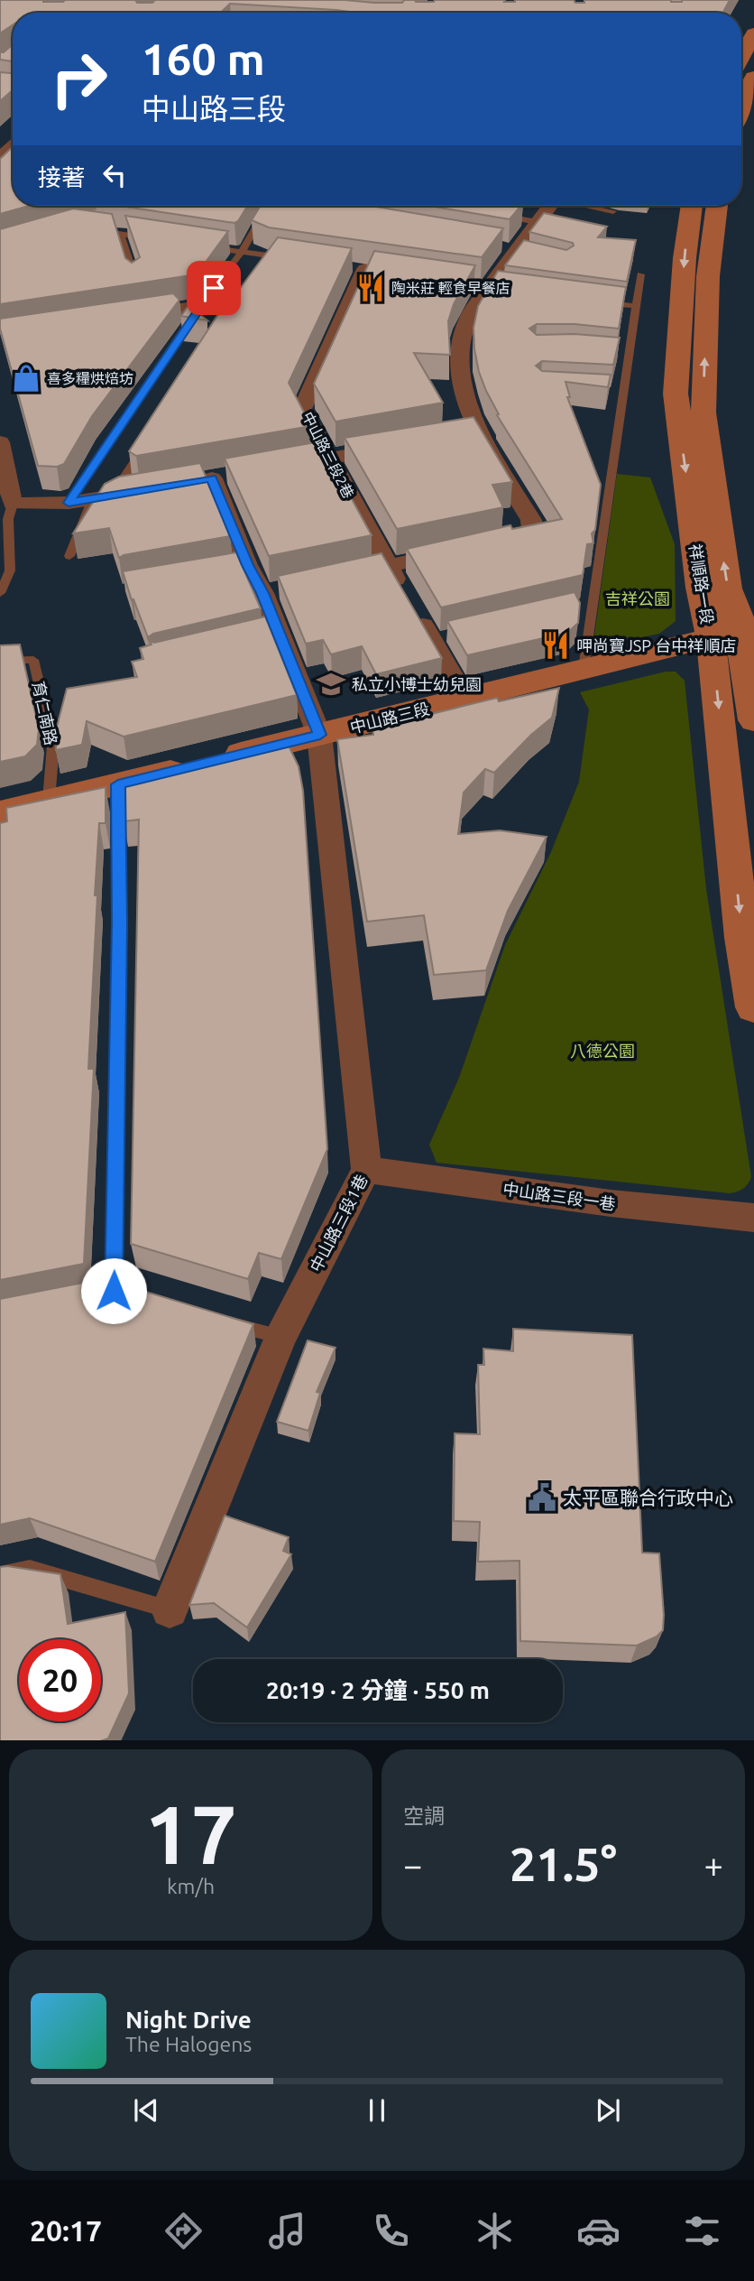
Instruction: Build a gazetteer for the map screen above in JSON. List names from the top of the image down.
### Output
{
  "streets": {
    "street": [
      "中山路三段2巷",
      "祥順路一段",
      "中山路三段",
      "中山路三段一巷",
      "中山路三段1巷"
    ],
    "lane": ["育仁南路"]
  },
  "crossings": [
    ["中山路三段2巷", "中山路三段"],
    ["祥順路一段", "中山路三段"],
    ["育仁南路", "中山路三段"],
    ["中山路三段", "中山路三段1巷"],
    ["中山路三段一巷", "中山路三段1巷"]
  ],
  "parks": ["吉祥公園", "八德公園"],
  "places": {
    "restaurant": ["陶米莊 輕食早餐店", "呷尚寶JSP 台中祥順店"],
    "shop": ["喜多糧烘焙坊"],
    "school or university": ["私立小博士幼兒園"],
    "public building": ["太平區聯合行政中心"]
  },
  "page": {
    "turn": ["160 m", "中山路三段"],
    "then": "接著",
    "limit": "20",
    "trip": "20:19 · 2 分鐘 · 550 m",
    "tile": [
      ["17", "km/h"],
      "空調"
    ],
    "heat": ["−", "21.5°", "+"],
    "song": ["Night Drive", "The Halogens"],
    "tabs": "20:17"
  }
}
